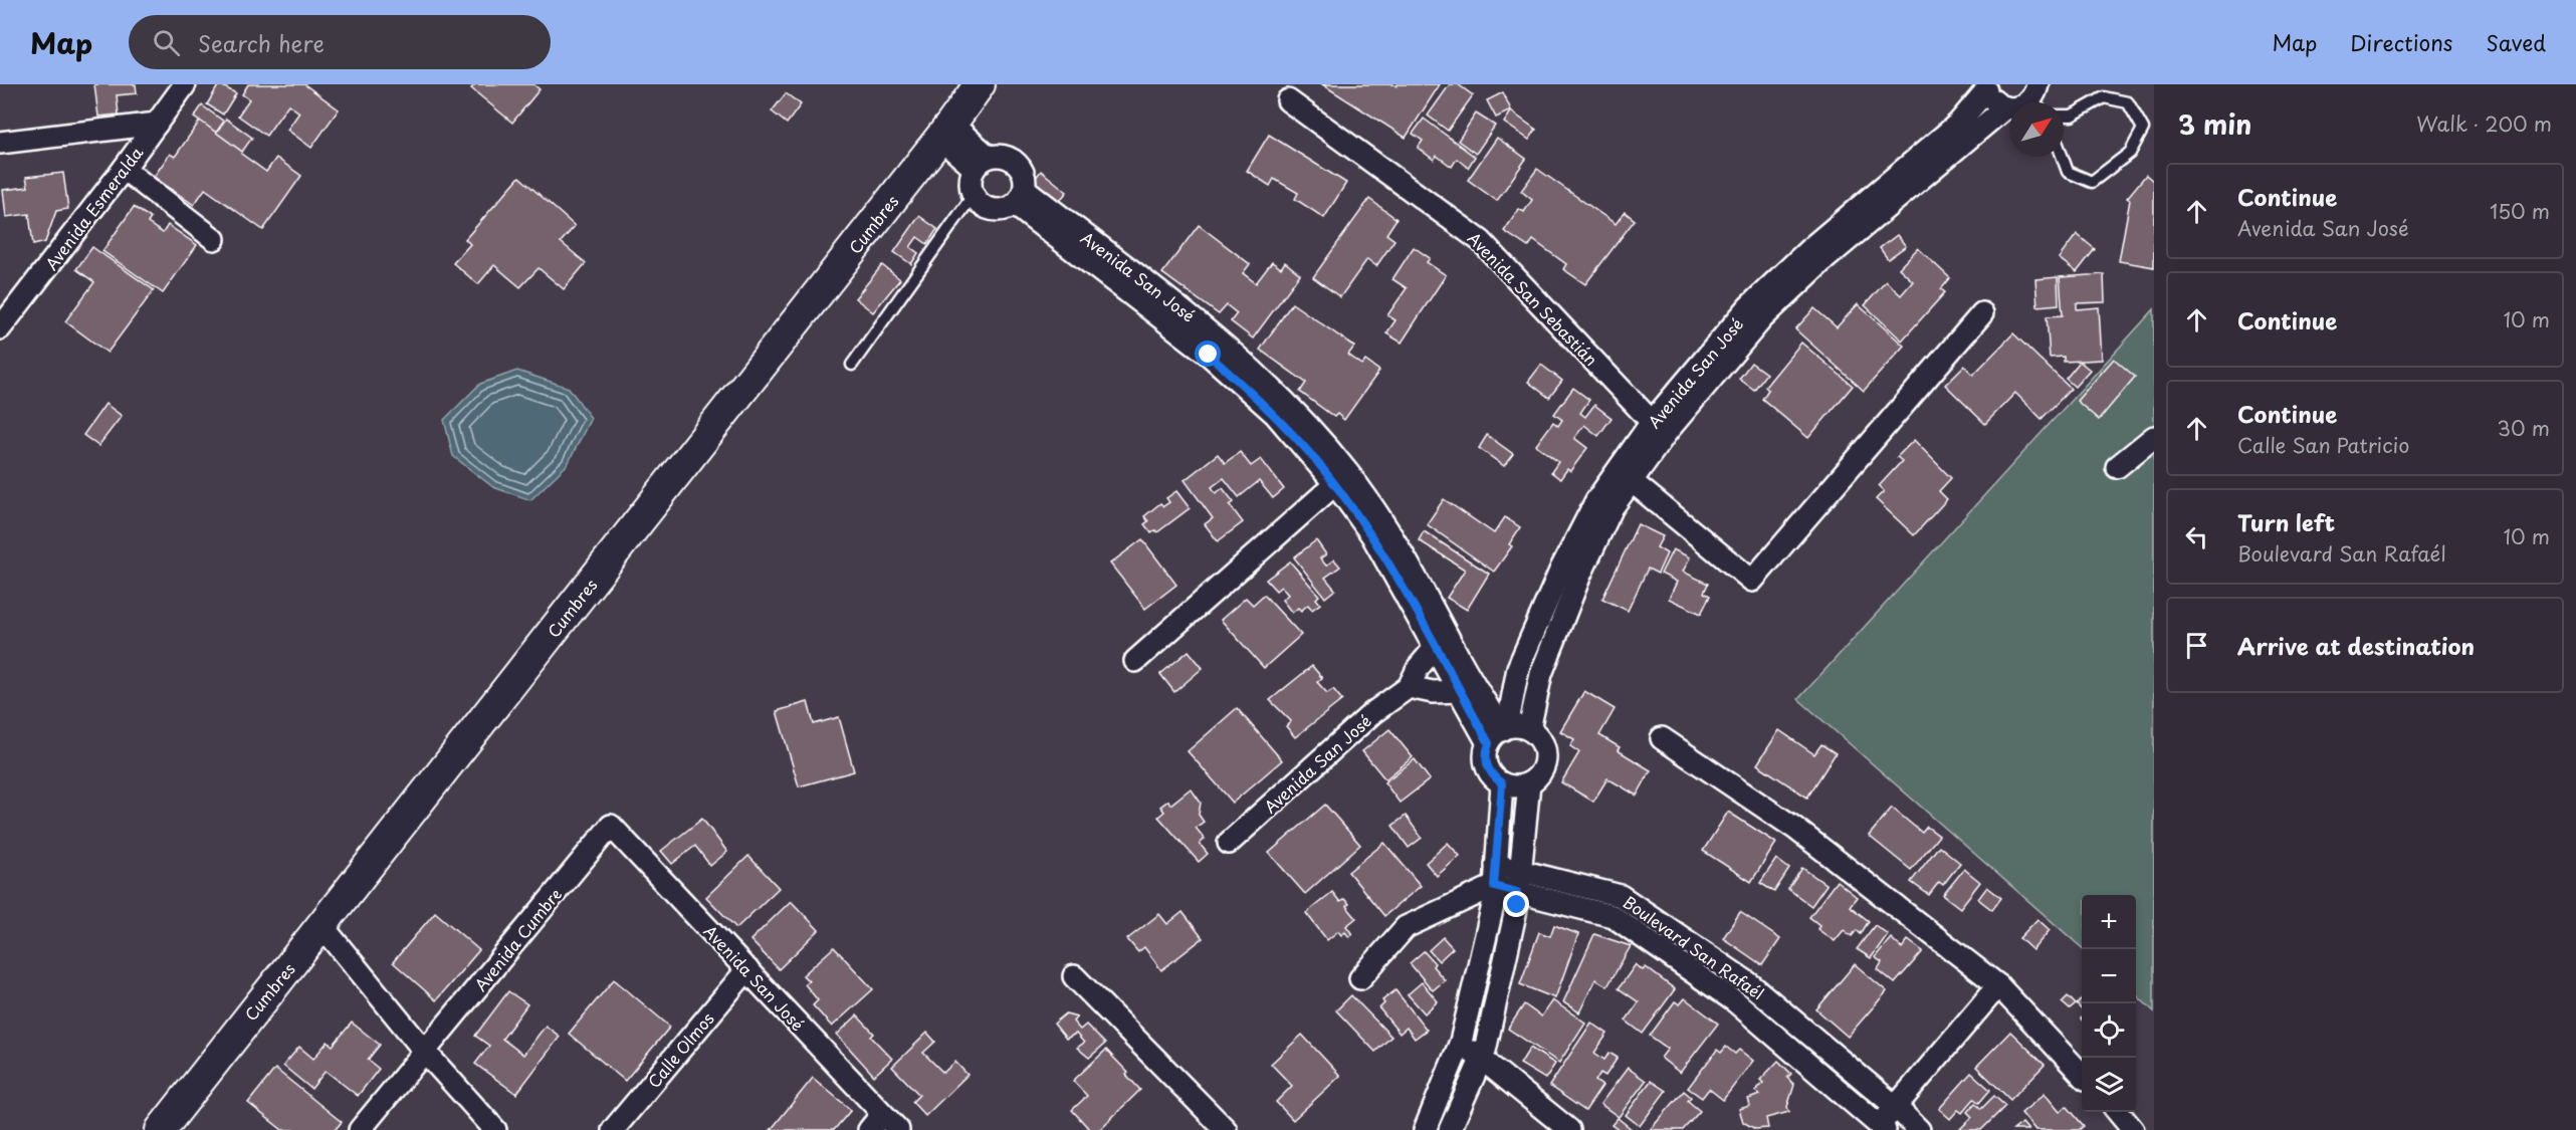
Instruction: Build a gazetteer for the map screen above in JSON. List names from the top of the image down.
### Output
{
  "streets": {
    "street": [
      "Avenida Esmeralda",
      "Cumbres",
      "Avenida San José",
      "Avenida San Sebastián",
      "Avenida Cumbre",
      "Boulevard San Rafaél",
      "Calle Olmos"
    ]
  },
  "crossings": [
    ["Avenida San José", "Avenida San Sebastián"],
    ["Avenida San José", "Avenida Cumbre"],
    ["Avenida San José", "Calle Olmos"]
  ],
  "north": "top right",
  "page": {
    "header": "Map",
    "search": "Search here",
    "nav": ["Map", "Directions", "Saved"],
    "heading": ["3 min", "Walk · 200 m"],
    "list": [
      ["Continue", "Avenida San José", "150 m"],
      ["Continue", "10 m"],
      ["Continue", "Calle San Patricio", "30 m"],
      ["Turn left", "Boulevard San Rafaél", "10 m"],
      "Arrive at destination"
    ],
    "map_buttons": ["+", "−"]
  }
}
